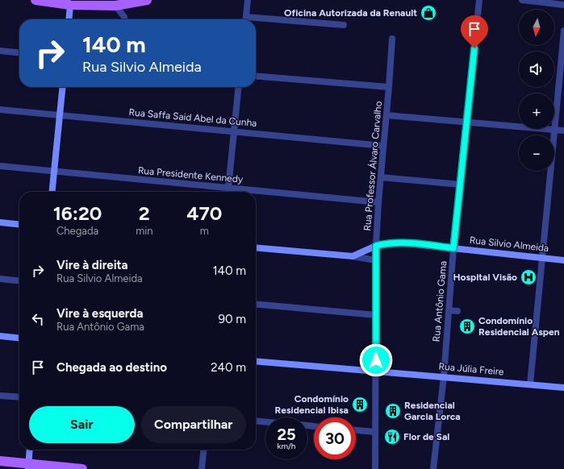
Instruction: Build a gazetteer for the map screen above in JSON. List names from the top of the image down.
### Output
{
  "streets": {
    "main road": ["Rua Silvio Almeida", "Rua Júlia Freire"],
    "street": [
      "Rua Saffa Said Abel da Cunha",
      "Rua Professor Álvaro Carvalho",
      "Rua Presidente Kennedy",
      "Rua Antônio Gama"
    ]
  },
  "crossings": [
    ["Rua Saffa Said Abel da Cunha", "Rua Professor Álvaro Carvalho"],
    ["Rua Professor Álvaro Carvalho", "Rua Presidente Kennedy"],
    ["Rua Professor Álvaro Carvalho", "Rua Silvio Almeida"],
    ["Rua Professor Álvaro Carvalho", "Rua Júlia Freire"],
    ["Rua Silvio Almeida", "Rua Antônio Gama"],
    ["Rua Antônio Gama", "Rua Júlia Freire"]
  ],
  "places": {
    "shop": ["Oficina Autorizada da Renault"],
    "hospital": ["Hospital Visão"],
    "building": ["Condomínio Residencial Aspen", "Condomínio Residencial Ibisa", "Residencial Garcia Lorca"],
    "restaurant": ["Flor de Sal"]
  },
  "north": "bottom",
  "page": {
    "map_buttons": ["+", "−"],
    "turn": ["140 m", "Rua Silvio Almeida"],
    "eta": [
      "16:20",
      "Chegada",
      "2",
      "min",
      "470",
      "m"
    ],
    "list": [
      {
        "name": "Vire à direita",
        "note": "Rua Silvio Almeida",
        "value": "140 m"
      },
      {
        "name": "Vire à esquerda",
        "note": "Rua Antônio Gama",
        "value": "90 m"
      },
      {
        "name": "Chegada ao destino",
        "value": "240 m"
      }
    ],
    "buttons": ["Sair", "Compartilhar"],
    "speed": "25 km/h",
    "limit": "30"
  }
}
